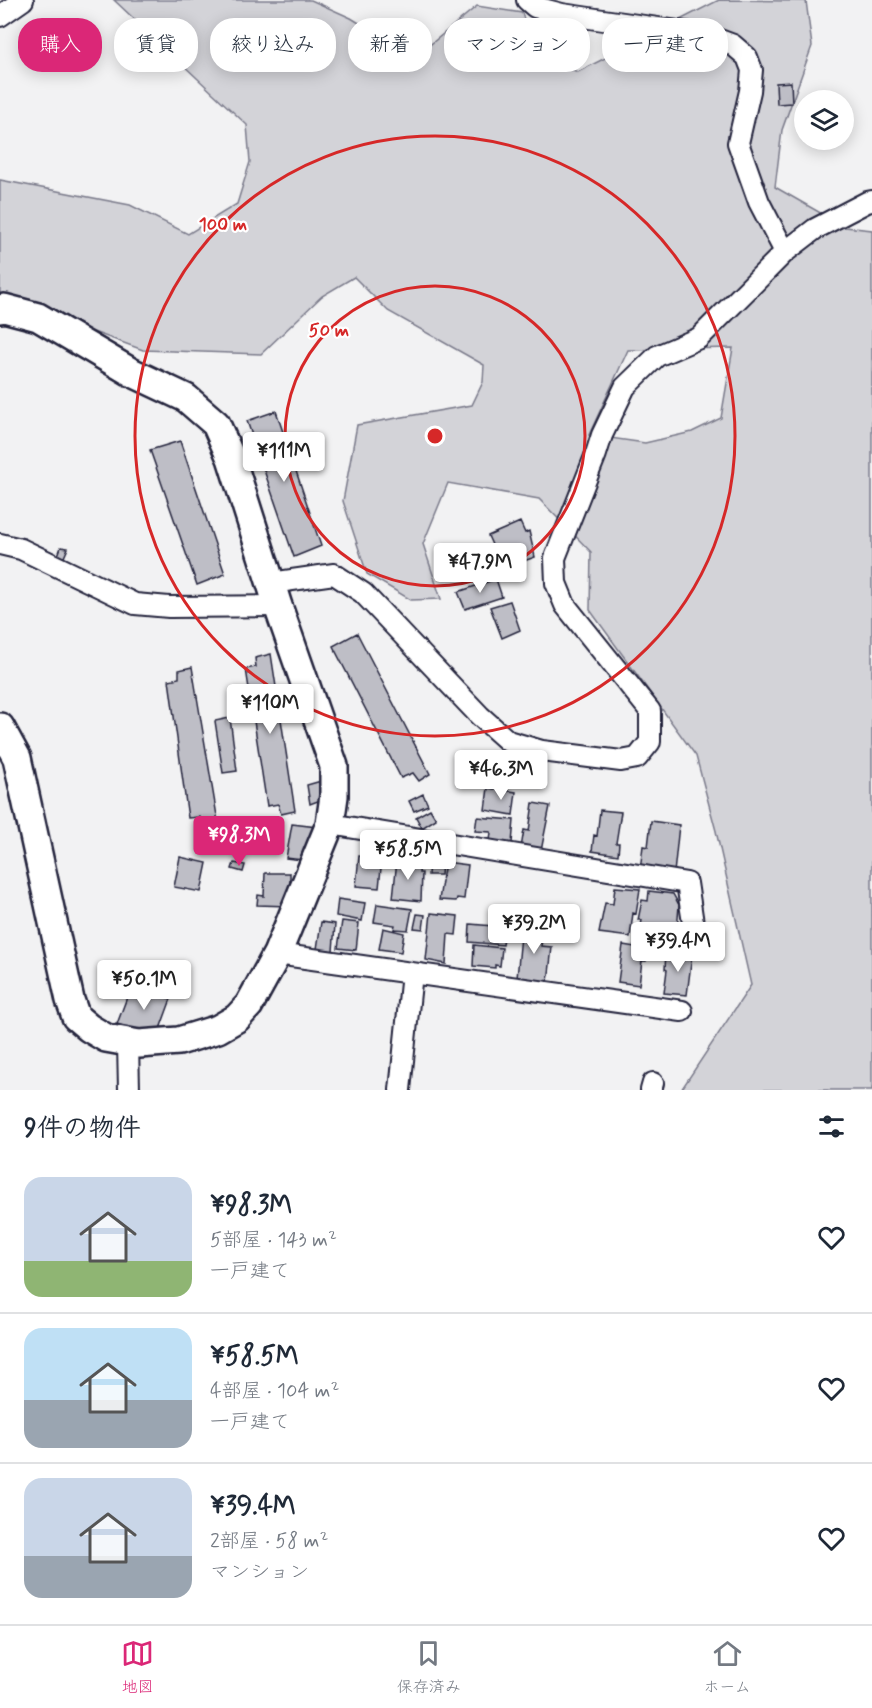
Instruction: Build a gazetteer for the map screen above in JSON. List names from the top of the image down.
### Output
{
  "page": {
    "chip": [
      "購入",
      "賃貸",
      "絞り込み",
      "新着",
      "マンション",
      "一戸建て"
    ],
    "price": [
      "¥111M",
      "¥47.9M",
      "¥110M",
      "¥46.3M",
      "¥98.3M",
      "¥58.5M",
      "¥39.2M",
      "¥39.4M",
      "¥50.1M"
    ],
    "heading": "9件の物件",
    "list": [
      {
        "name": "¥98.3M",
        "note": "5部屋 · 143 m² · 一戸建て"
      },
      {
        "name": "¥58.5M",
        "note": "4部屋 · 104 m² · 一戸建て"
      },
      {
        "name": "¥39.4M",
        "note": "2部屋 · 58 m² · マンション"
      }
    ],
    "tabs": ["地図", "保存済み", "ホーム"]
  },
  "rings": ["100 m", "50 m"]
}
